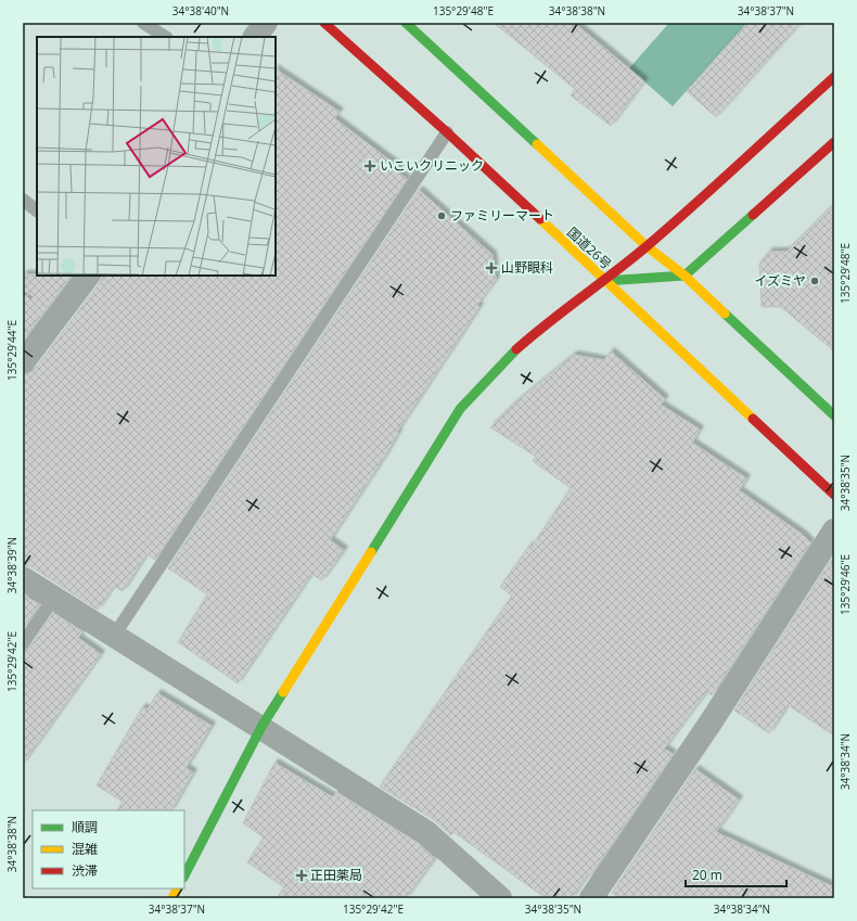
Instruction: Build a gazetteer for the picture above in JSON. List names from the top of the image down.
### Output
{
  "streets": {
    "main road": ["国道26号"]
  },
  "places": {
    "health": ["いこいクリニック", "山野眼科", "正田薬局"],
    "other": ["ファミリーマート", "イズミヤ"]
  },
  "legend": ["順調", "混雑", "渋滞"],
  "scale_bar": "20 m",
  "coordinates": [
    "34°38'40\"N",
    "135°29'48\"E",
    "34°38'38\"N",
    "34°38'37\"N",
    "135°29'44\"E",
    "34°38'35\"N",
    "34°38'39\"N",
    "135°29'46\"E",
    "135°29'42\"E",
    "34°38'34\"N"
  ]
}
